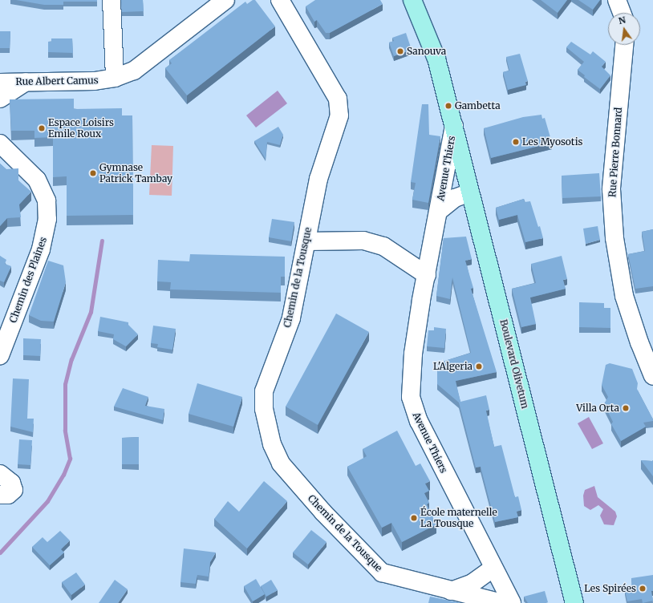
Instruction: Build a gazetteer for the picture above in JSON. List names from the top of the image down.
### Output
{
  "streets": {
    "main road": ["Boulevard Olivetum"],
    "street": [
      "Rue Albert Camus",
      "Rue Pierre Bonnard",
      "Avenue Thiers",
      "Chemin de la Tousque",
      "Chemin des Plaines"
    ]
  },
  "crossings": [
    ["Avenue Thiers", "Boulevard Olivetum"]
  ],
  "places": [
    "Sanouva",
    "Gambetta",
    "Espace Loisirs Emile Roux",
    "Les Myosotis",
    "Gymnase Patrick Tambay",
    "L'Algeria",
    "Villa Orta",
    "École maternelle La Tousque",
    "Les Spirées"
  ],
  "north": "top"
}
